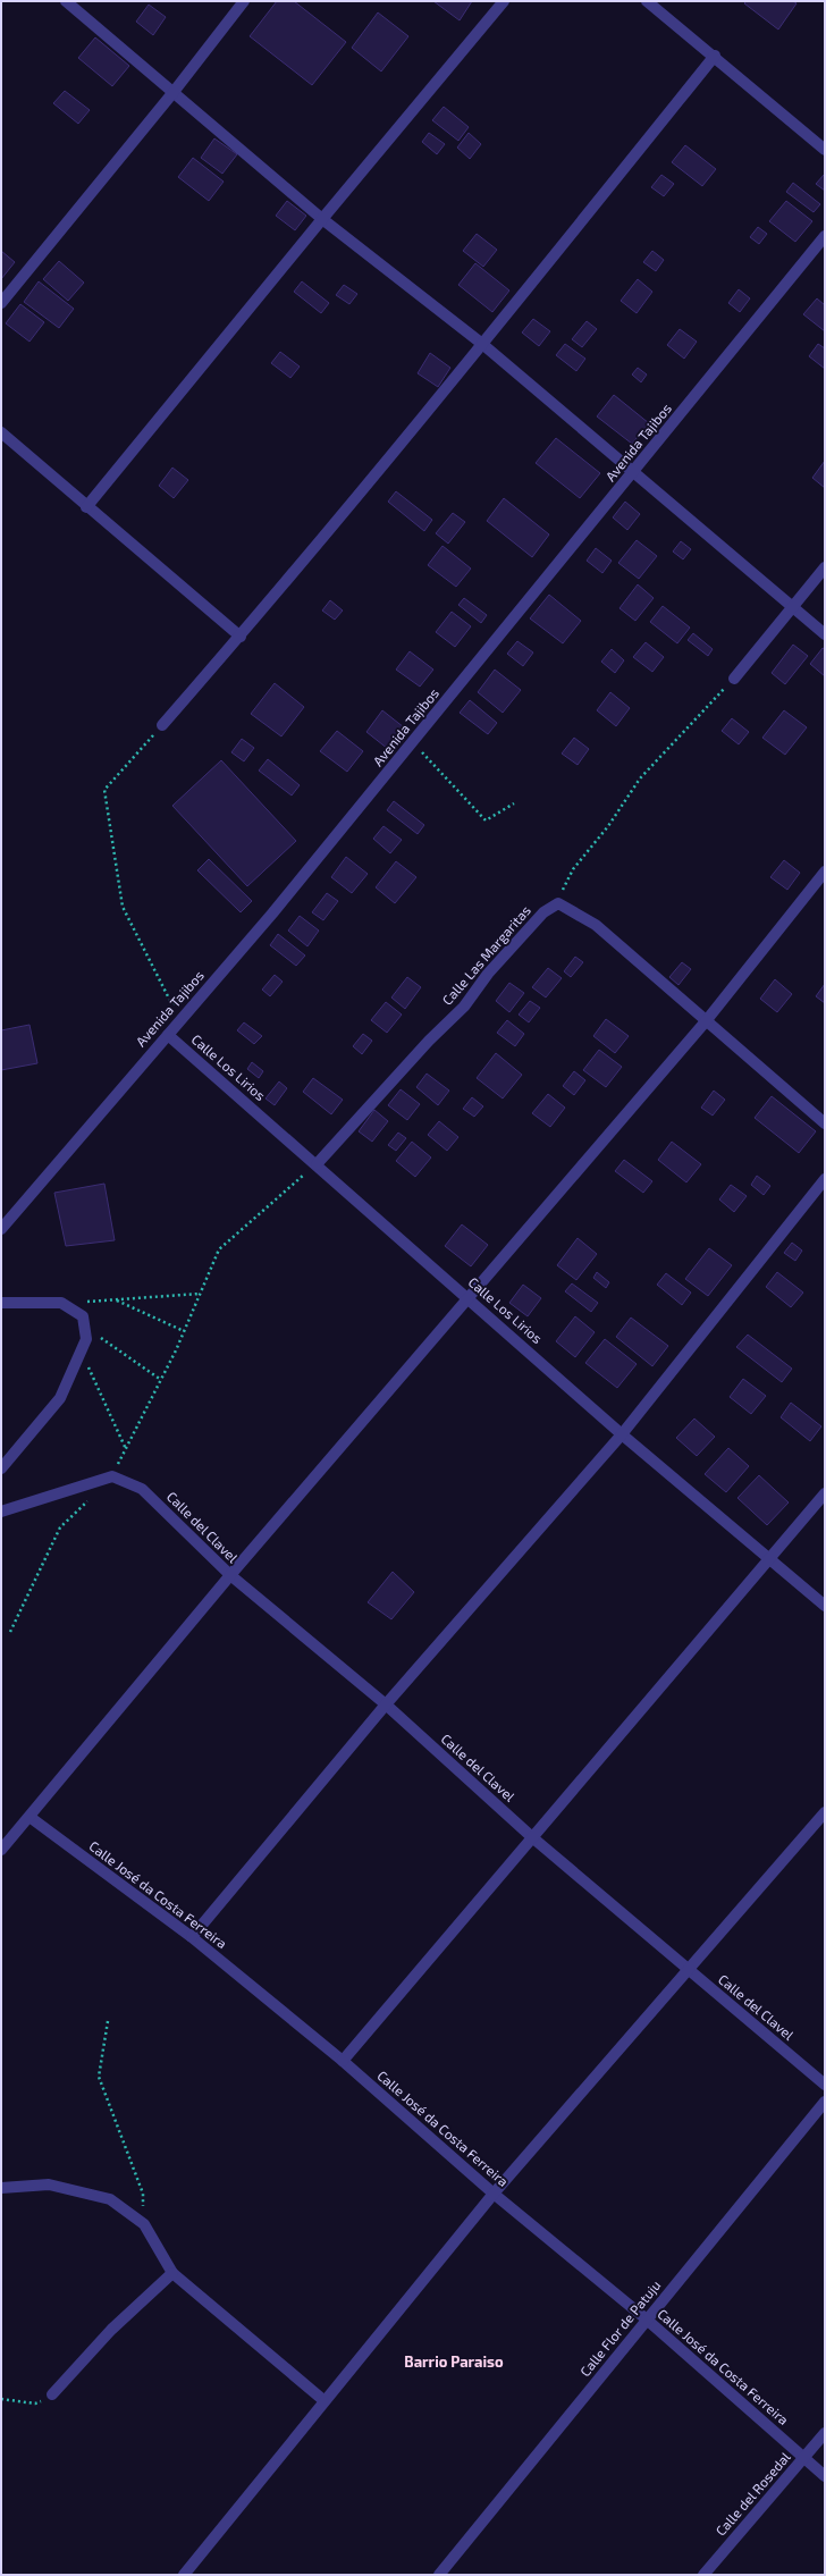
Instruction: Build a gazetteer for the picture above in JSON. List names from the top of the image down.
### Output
{
  "streets": {
    "street": [
      "Avenida Tajibos",
      "Calle Las Margaritas",
      "Calle Los Lirios",
      "Calle del Clavel",
      "Calle José da Costa Ferreira",
      "Calle Flor de Patuju",
      "Calle del Rosedal"
    ]
  },
  "crossings": [
    ["Avenida Tajibos", "Calle Los Lirios"],
    ["Calle Las Margaritas", "Calle Los Lirios"],
    ["Calle José da Costa Ferreira", "Calle Flor de Patuju"],
    ["Calle José da Costa Ferreira", "Calle del Rosedal"]
  ],
  "districts": ["Barrio Paraiso"]
}
